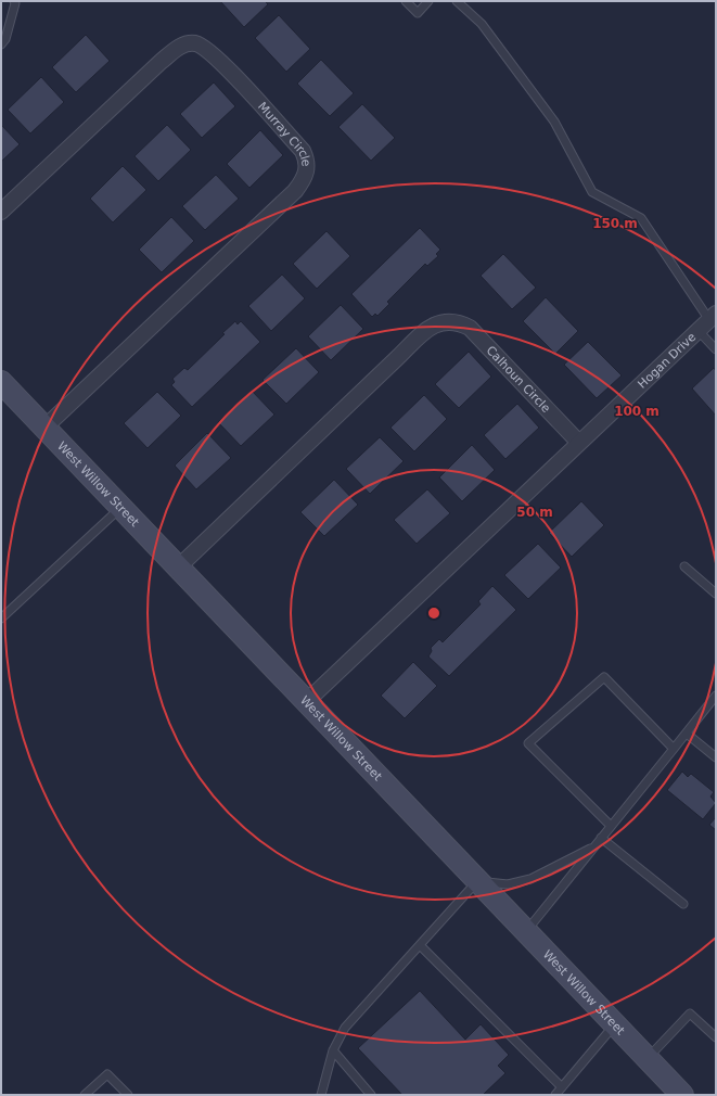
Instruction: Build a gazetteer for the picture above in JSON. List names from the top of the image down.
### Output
{
  "streets": {
    "main road": ["West Willow Street"],
    "street": ["Murray Circle", "Hogan Drive", "Calhoun Circle"]
  },
  "crossings": [
    ["Murray Circle", "West Willow Street"],
    ["Hogan Drive", "Calhoun Circle"],
    ["Calhoun Circle", "West Willow Street"]
  ],
  "rings": ["150 m", "100 m", "50 m"]
}
